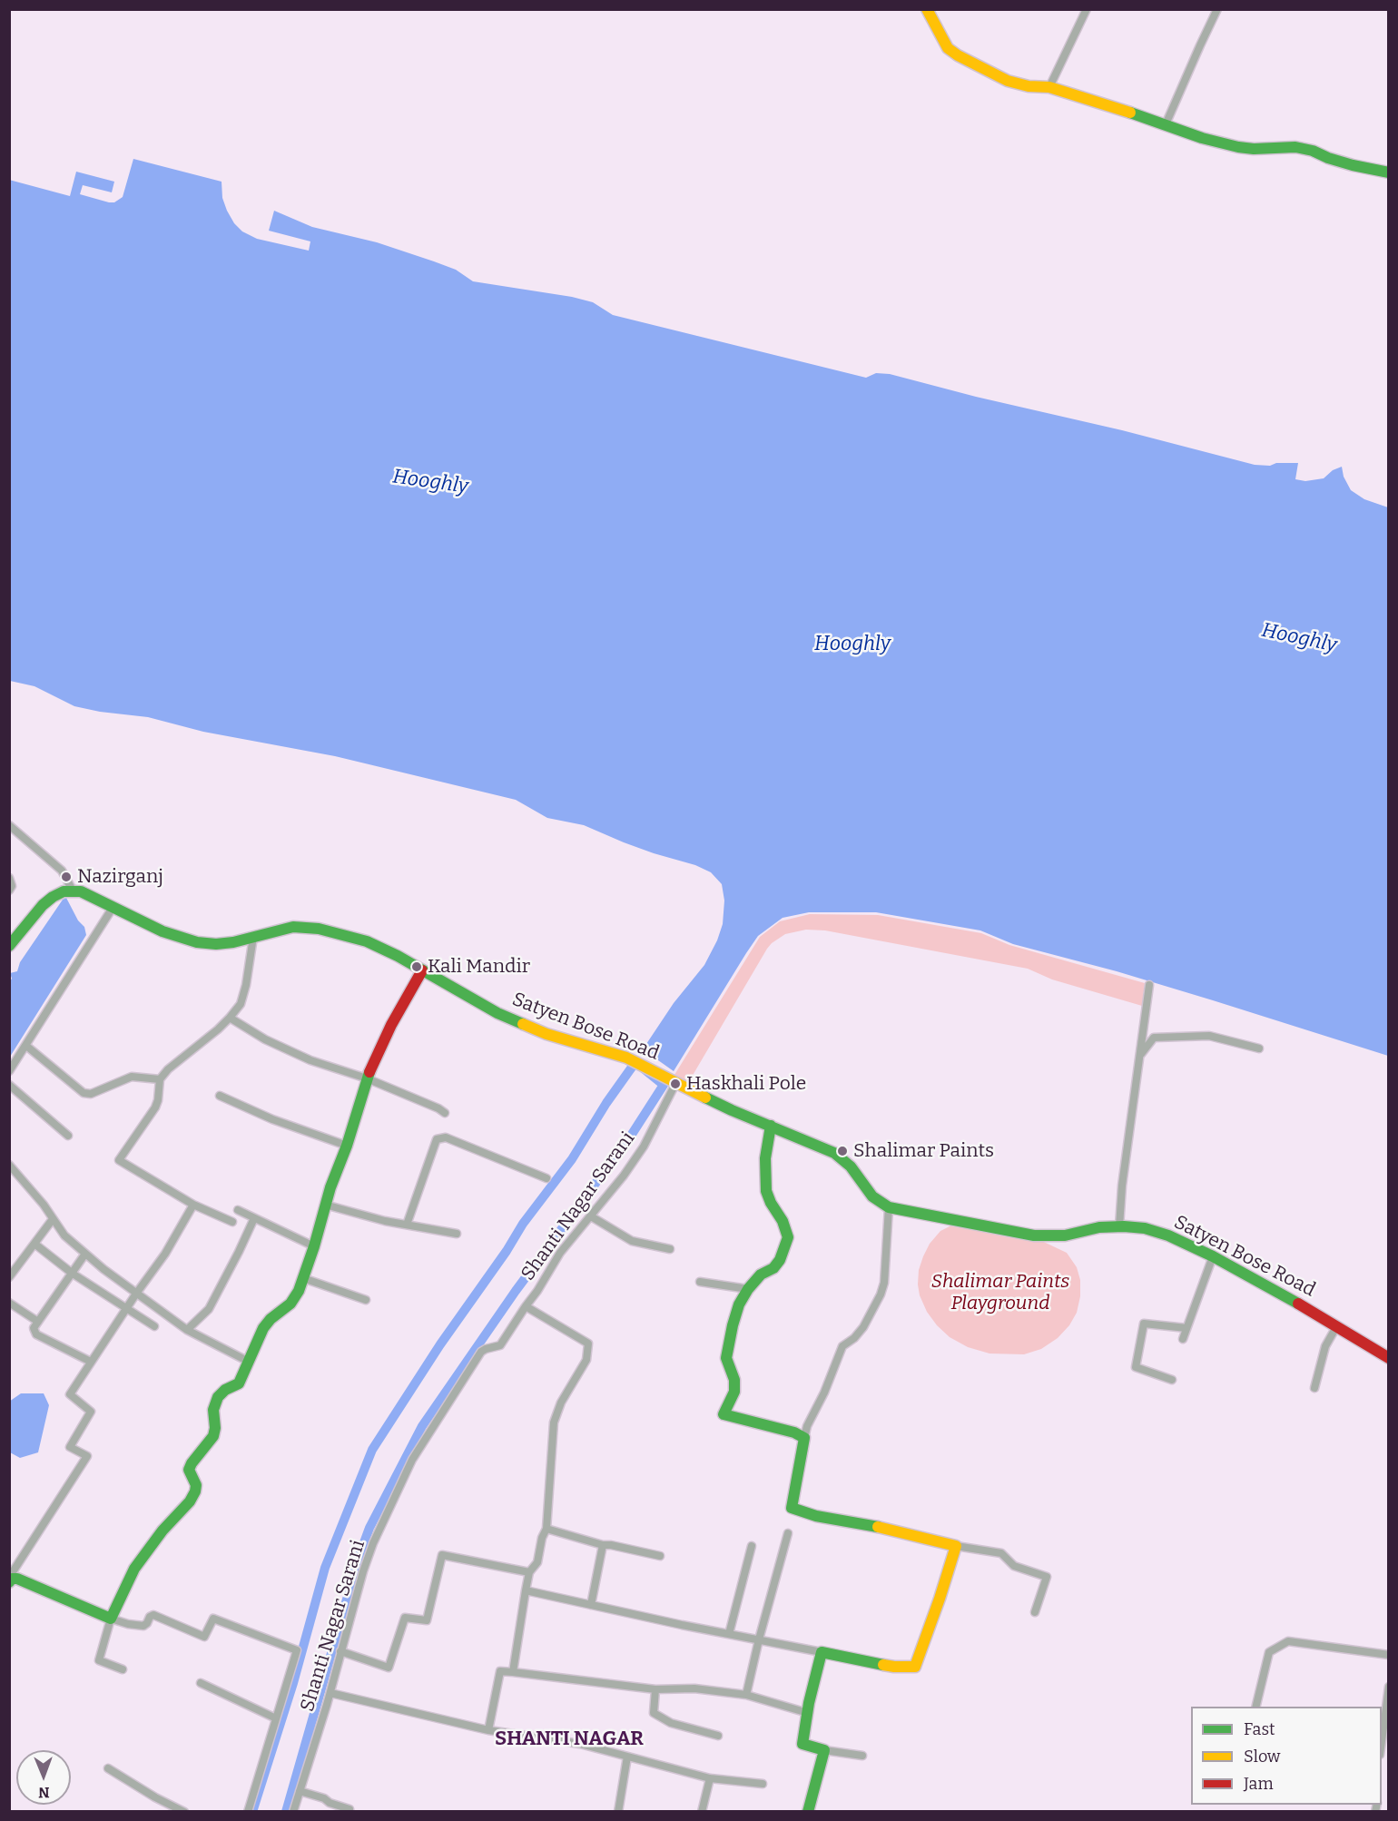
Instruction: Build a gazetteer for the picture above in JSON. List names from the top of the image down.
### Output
{
  "streets": {
    "street": ["Satyen Bose Road", "Shanti Nagar Sarani"]
  },
  "crossings": [
    ["Satyen Bose Road", "Shanti Nagar Sarani"]
  ],
  "districts": ["SHANTI NAGAR"],
  "water": ["Hooghly"],
  "parks": ["Shalimar Paints Playground"],
  "places": [
    "Nazirganj",
    "Kali Mandir",
    "Haskhali Pole",
    "Shalimar Paints"
  ],
  "legend": ["Fast", "Slow", "Jam"],
  "north": "bottom"
}
